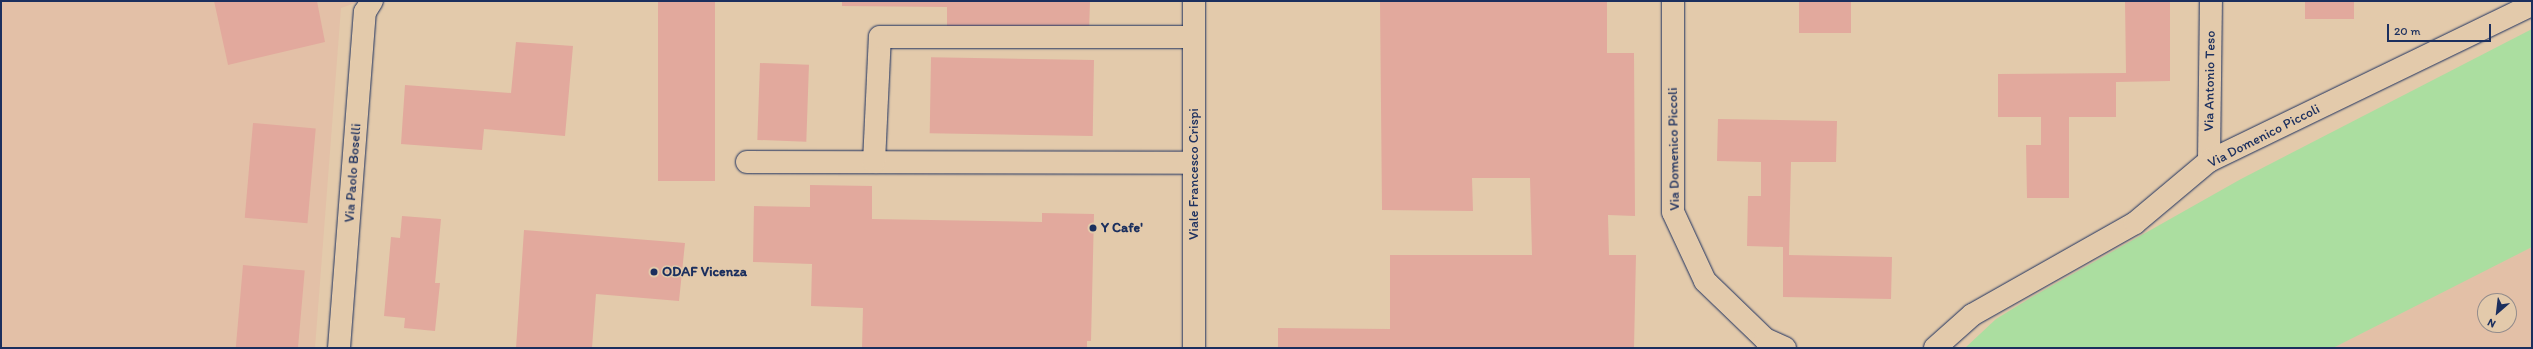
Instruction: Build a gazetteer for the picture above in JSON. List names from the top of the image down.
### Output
{
  "streets": {
    "street": [
      "Via Antonio Teso",
      "Via Domenico Piccoli",
      "Via Paolo Boselli",
      "Viale Francesco Crispi"
    ]
  },
  "crossings": [
    ["Via Antonio Teso", "Via Domenico Piccoli"]
  ],
  "places": ["Y Cafe'", "ODAF Vicenza"],
  "scale_bar": "20 m",
  "north": "bottom left"
}
